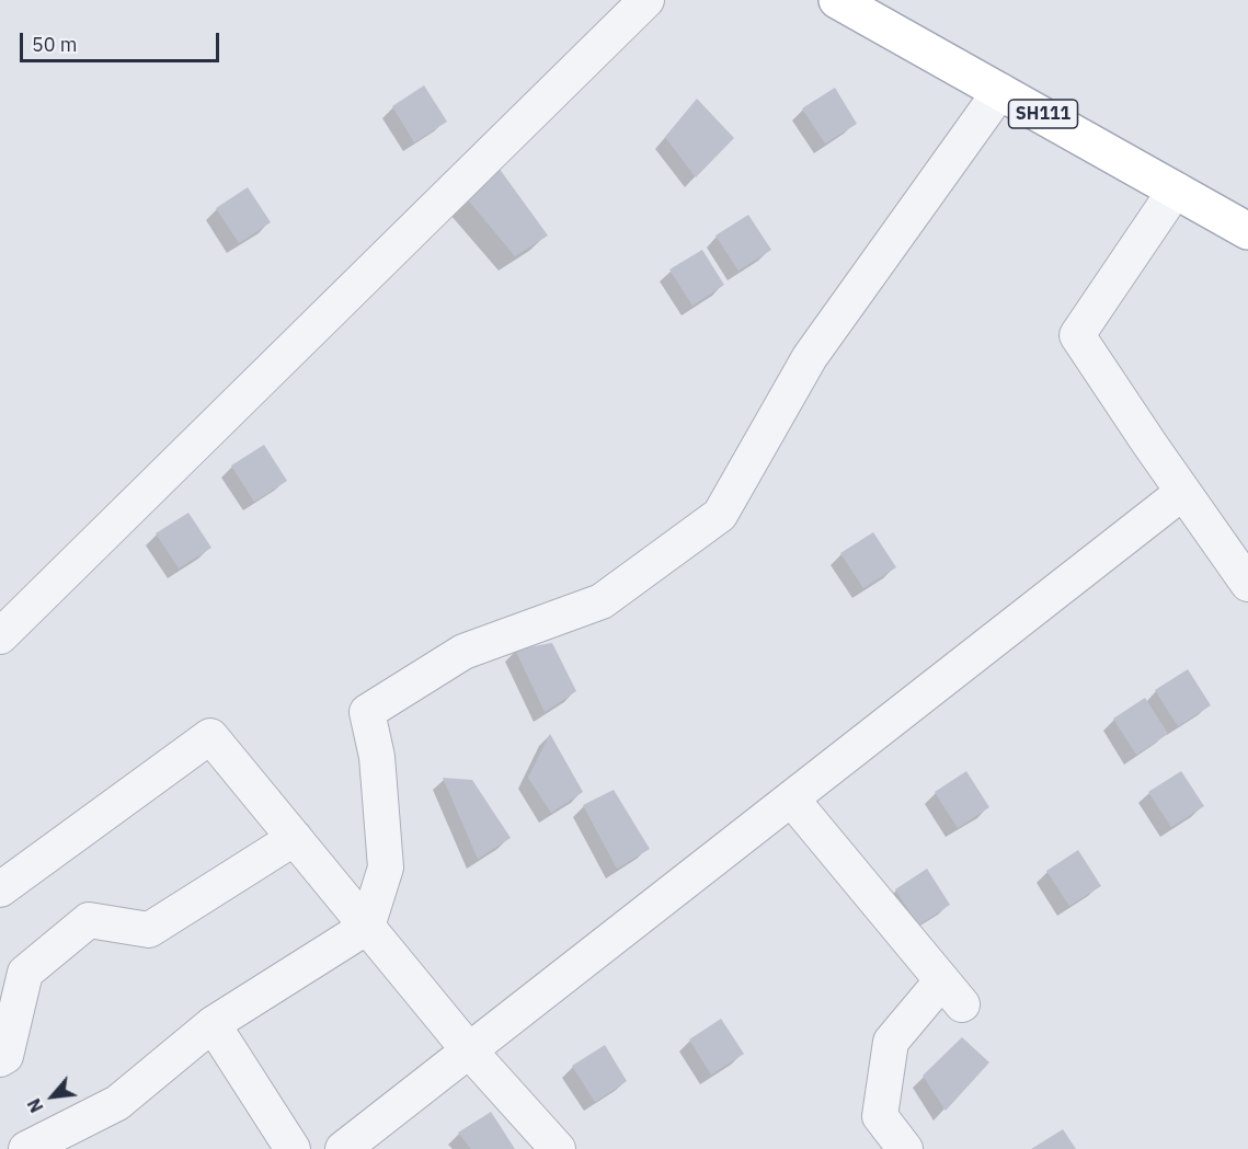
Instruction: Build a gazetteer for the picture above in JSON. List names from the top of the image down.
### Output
{
  "streets": {
    "main road": ["SH111"]
  },
  "scale_bar": "50 m",
  "north": "bottom left"
}
